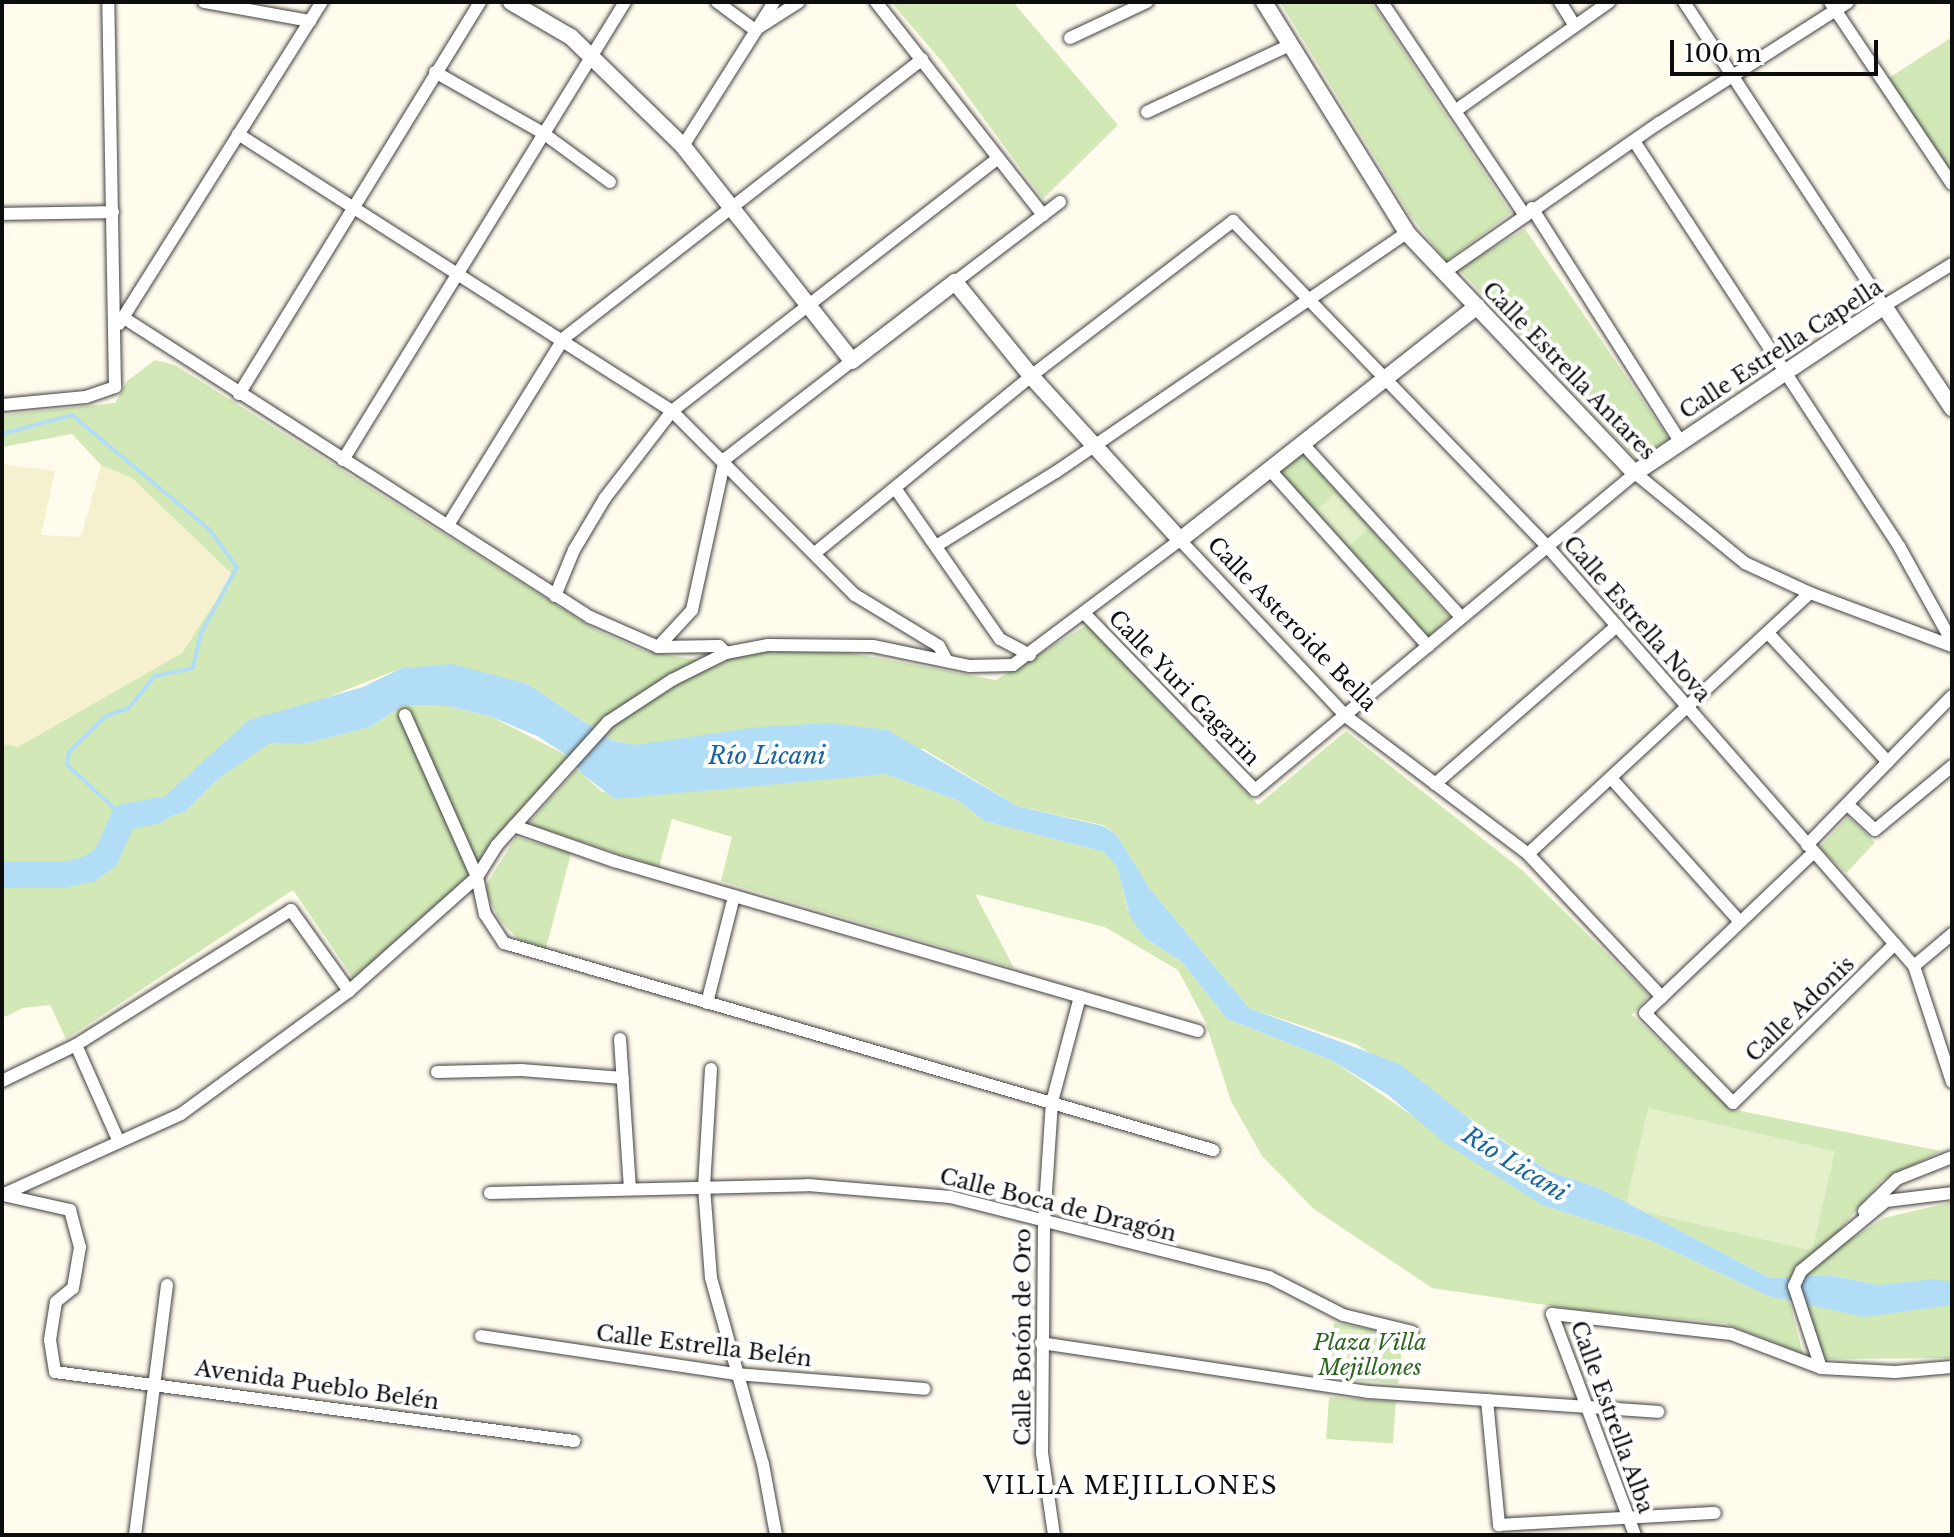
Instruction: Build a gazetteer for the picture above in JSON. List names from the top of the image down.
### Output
{
  "streets": {
    "street": [
      "Calle Estrella Capella",
      "Calle Estrella Antares",
      "Calle Estrella Nova",
      "Calle Asteroide Bella",
      "Calle Yuri Gagarin",
      "Calle Adonis",
      "Calle Boca de Dragón",
      "Calle Botón de Oro",
      "Calle Estrella Belén",
      "Avenida Pueblo Belén",
      "Calle Estrella Alba"
    ]
  },
  "crossings": [
    ["Calle Estrella Capella", "Calle Estrella Antares"],
    ["Calle Estrella Nova", "Calle Asteroide Bella"],
    ["Calle Estrella Nova", "Calle Adonis"],
    ["Calle Asteroide Bella", "Calle Yuri Gagarin"],
    ["Calle Asteroide Bella", "Calle Adonis"],
    ["Calle Boca de Dragón", "Calle Botón de Oro"]
  ],
  "districts": ["VILLA MEJILLONES"],
  "water": ["Río Licani"],
  "parks": ["Plaza Villa Mejillones"],
  "scale_bar": "100 m"
}
